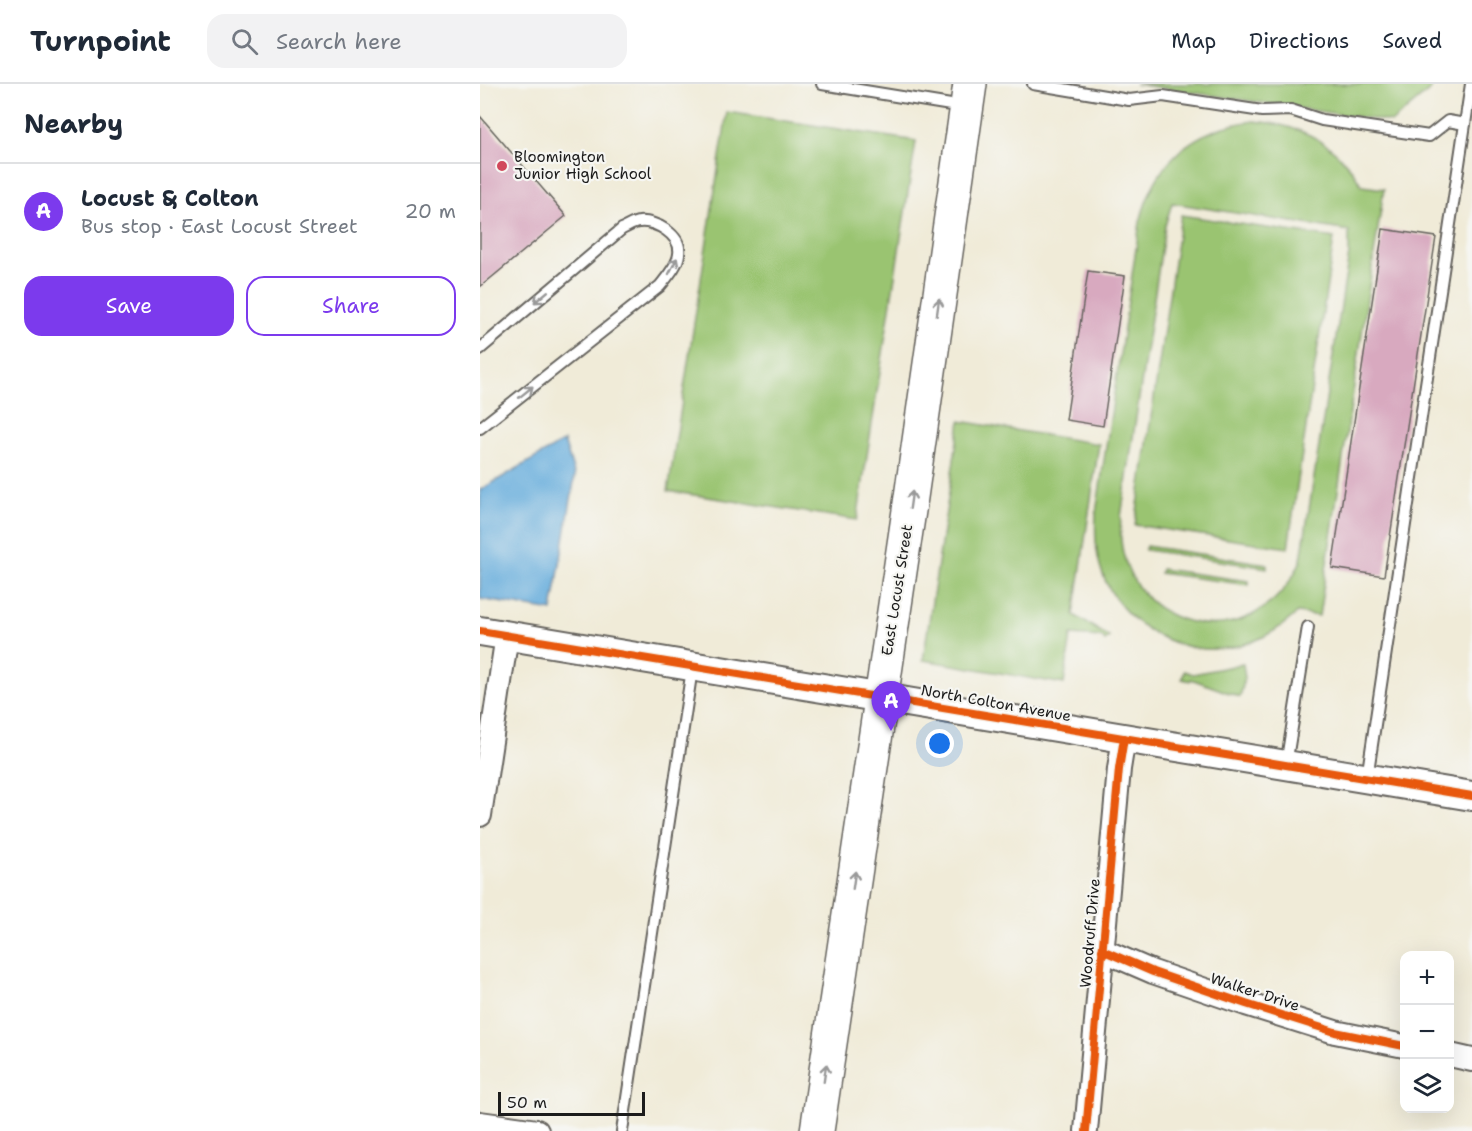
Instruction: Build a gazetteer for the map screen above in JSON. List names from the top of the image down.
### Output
{
  "streets": {
    "main road": ["East Locust Street"],
    "street": ["North Colton Avenue", "Woodruff Drive", "Walker Drive"]
  },
  "crossings": [
    ["East Locust Street", "North Colton Avenue"],
    ["North Colton Avenue", "Woodruff Drive"],
    ["Woodruff Drive", "Walker Drive"]
  ],
  "one_way": ["East Locust Street"],
  "places": ["Bloomington Junior High School"],
  "scale_bar": "50 m",
  "page": {
    "header": "Turnpoint",
    "search": "Search here",
    "nav": ["Map", "Directions", "Saved"],
    "heading": "Nearby",
    "list": [
      {
        "mark": "A",
        "name": "Locust & Colton",
        "note": "Bus stop · East Locust Street",
        "value": "20 m"
      }
    ],
    "buttons": ["Save", "Share"],
    "pins": "A",
    "map_buttons": ["+", "−"],
    "scale": "50 m"
  }
}
